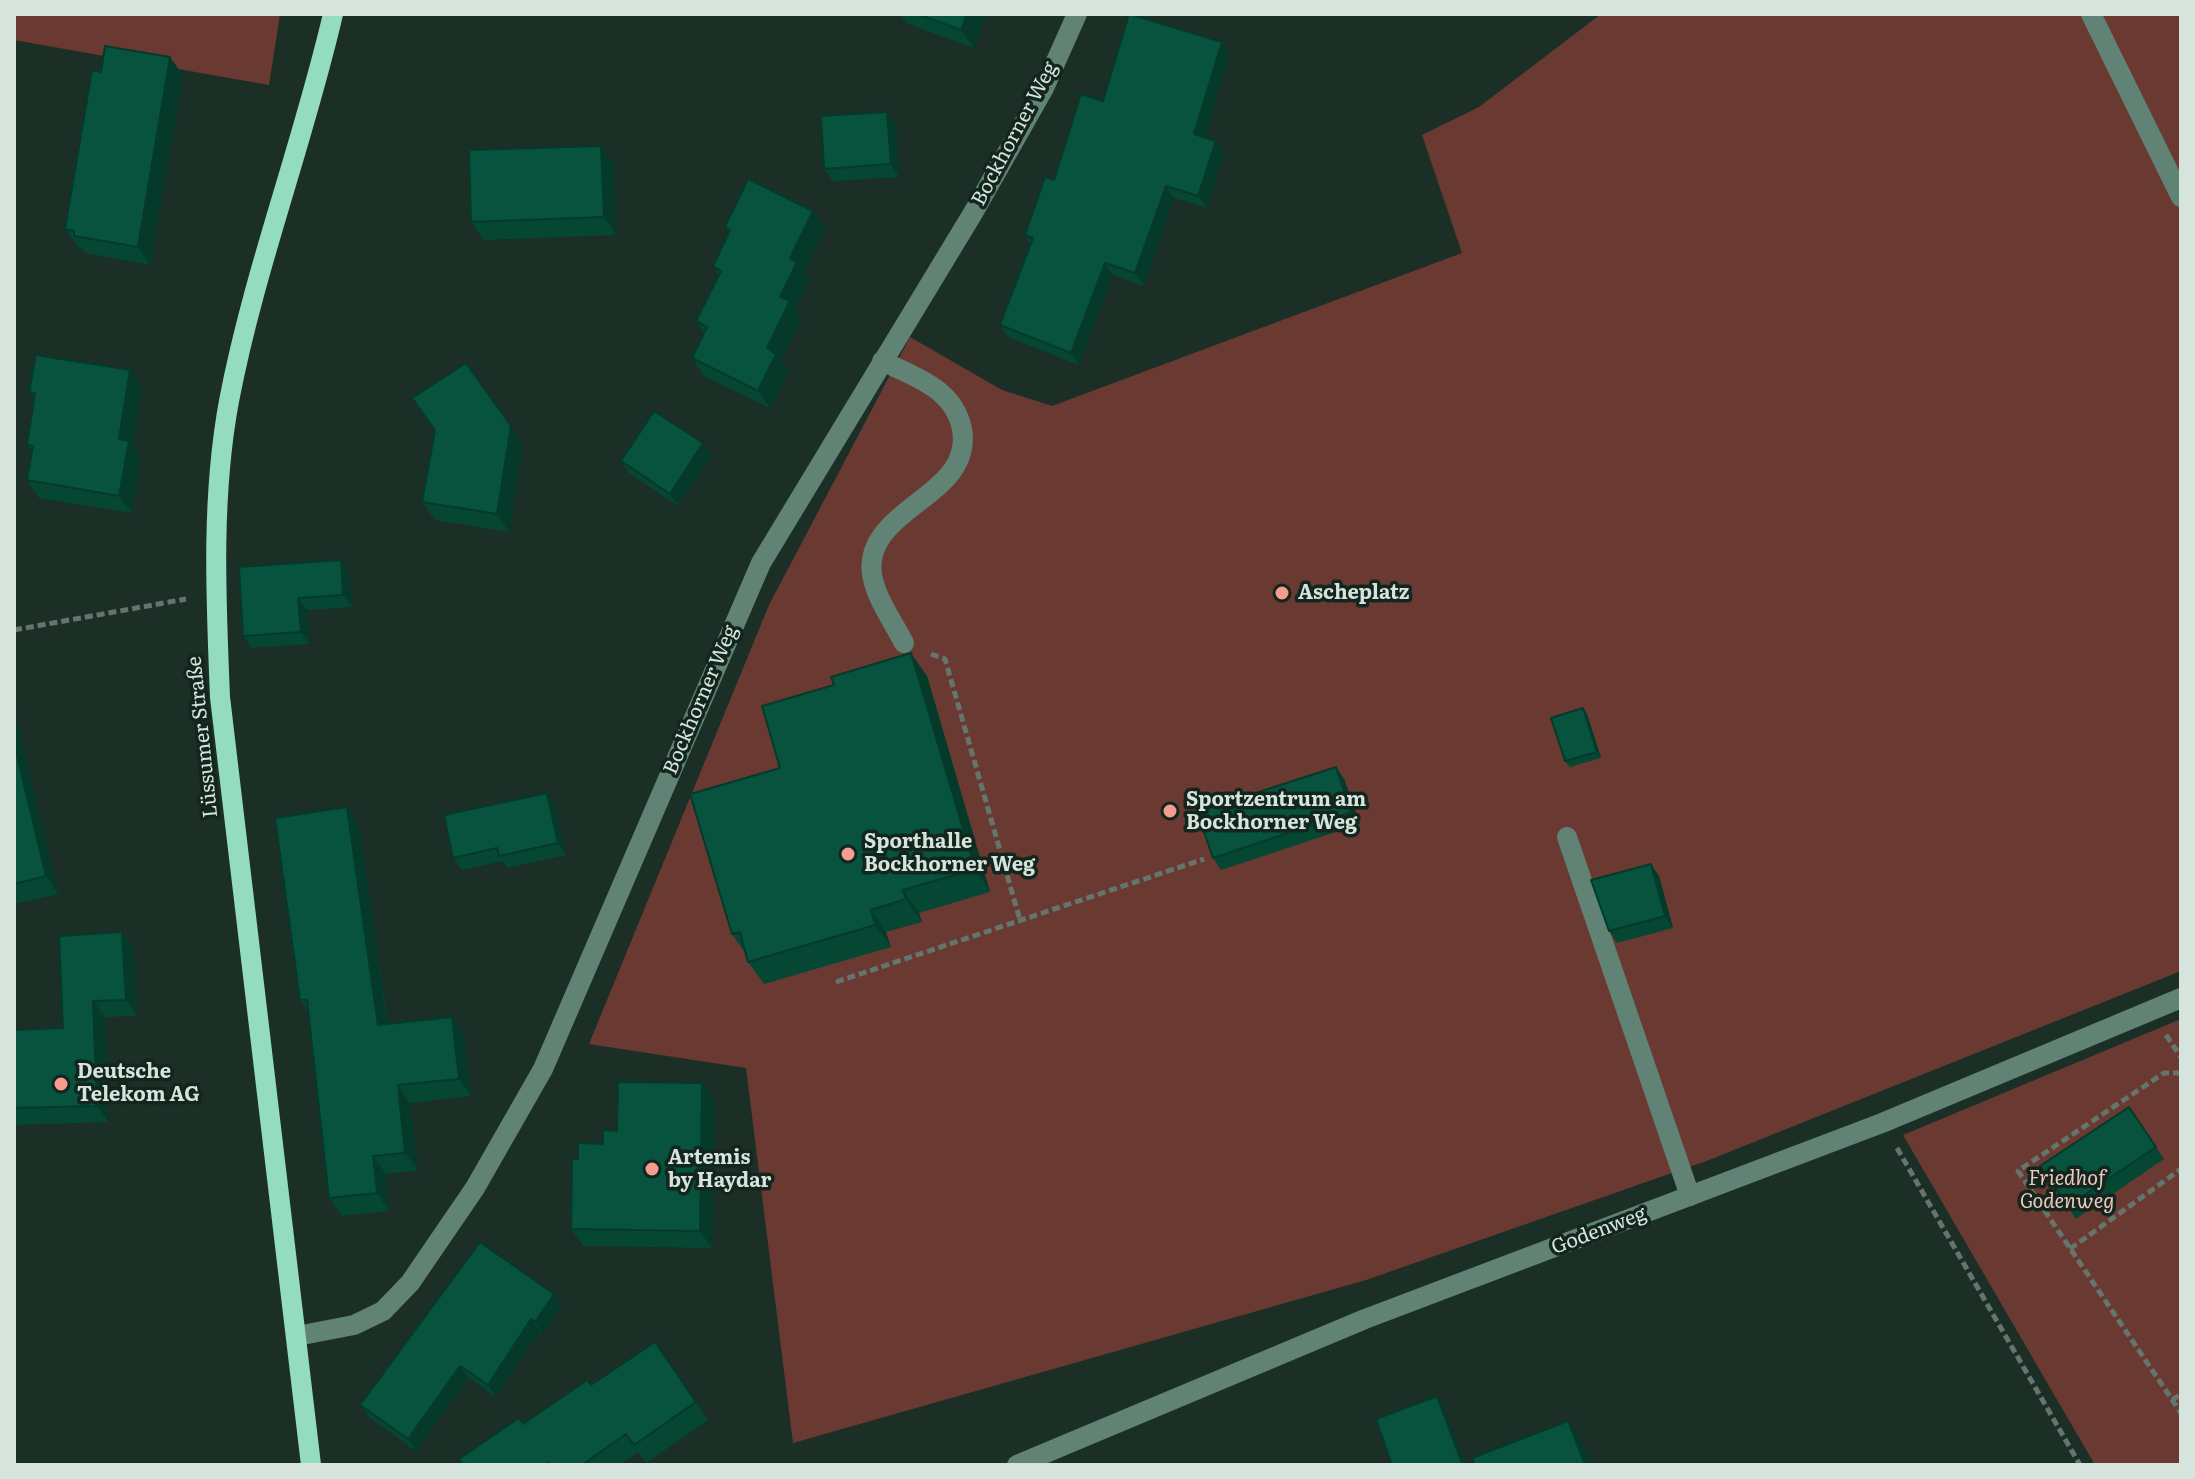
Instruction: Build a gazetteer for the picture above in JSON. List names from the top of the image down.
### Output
{
  "streets": {
    "main road": ["Lüssumer Straße"],
    "street": ["Bockhorner Weg", "Godenweg"]
  },
  "crossings": [
    ["Bockhorner Weg", "Lüssumer Straße"]
  ],
  "parks": ["Friedhof Godenweg"],
  "places": [
    "Ascheplatz",
    "Sportzentrum am Bockhorner Weg",
    "Sporthalle Bockhorner Weg",
    "Deutsche Telekom AG",
    "Artemis by Haydar"
  ]
}
